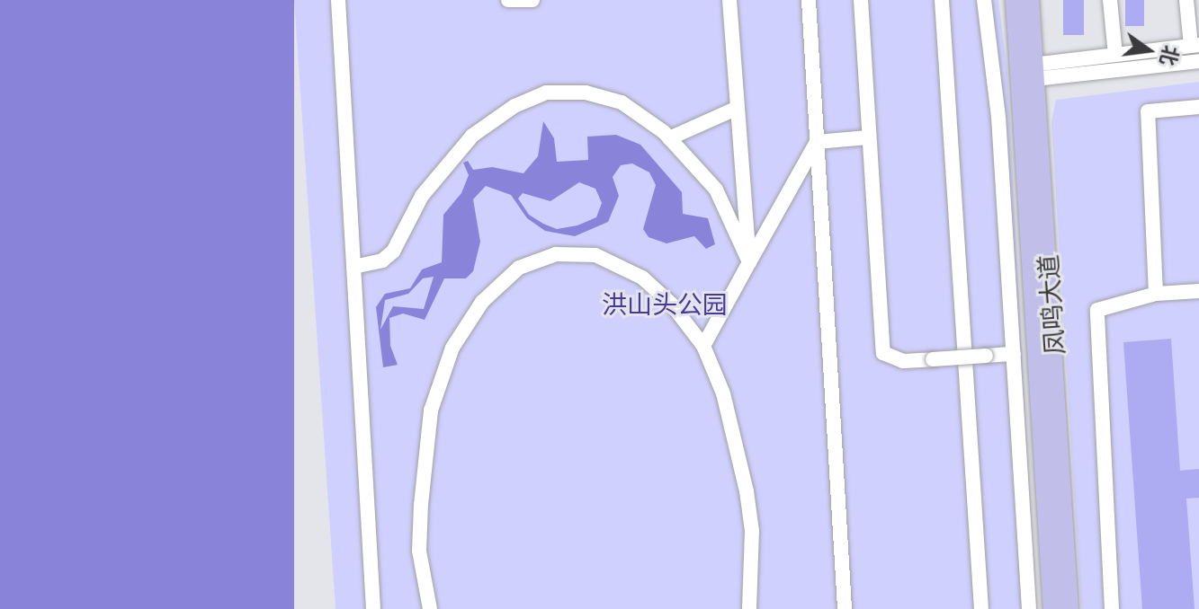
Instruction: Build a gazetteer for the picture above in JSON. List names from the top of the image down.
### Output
{
  "streets": {
    "main road": ["凤鸣大道"]
  },
  "parks": ["洪山头公园"],
  "north": "right"
}
